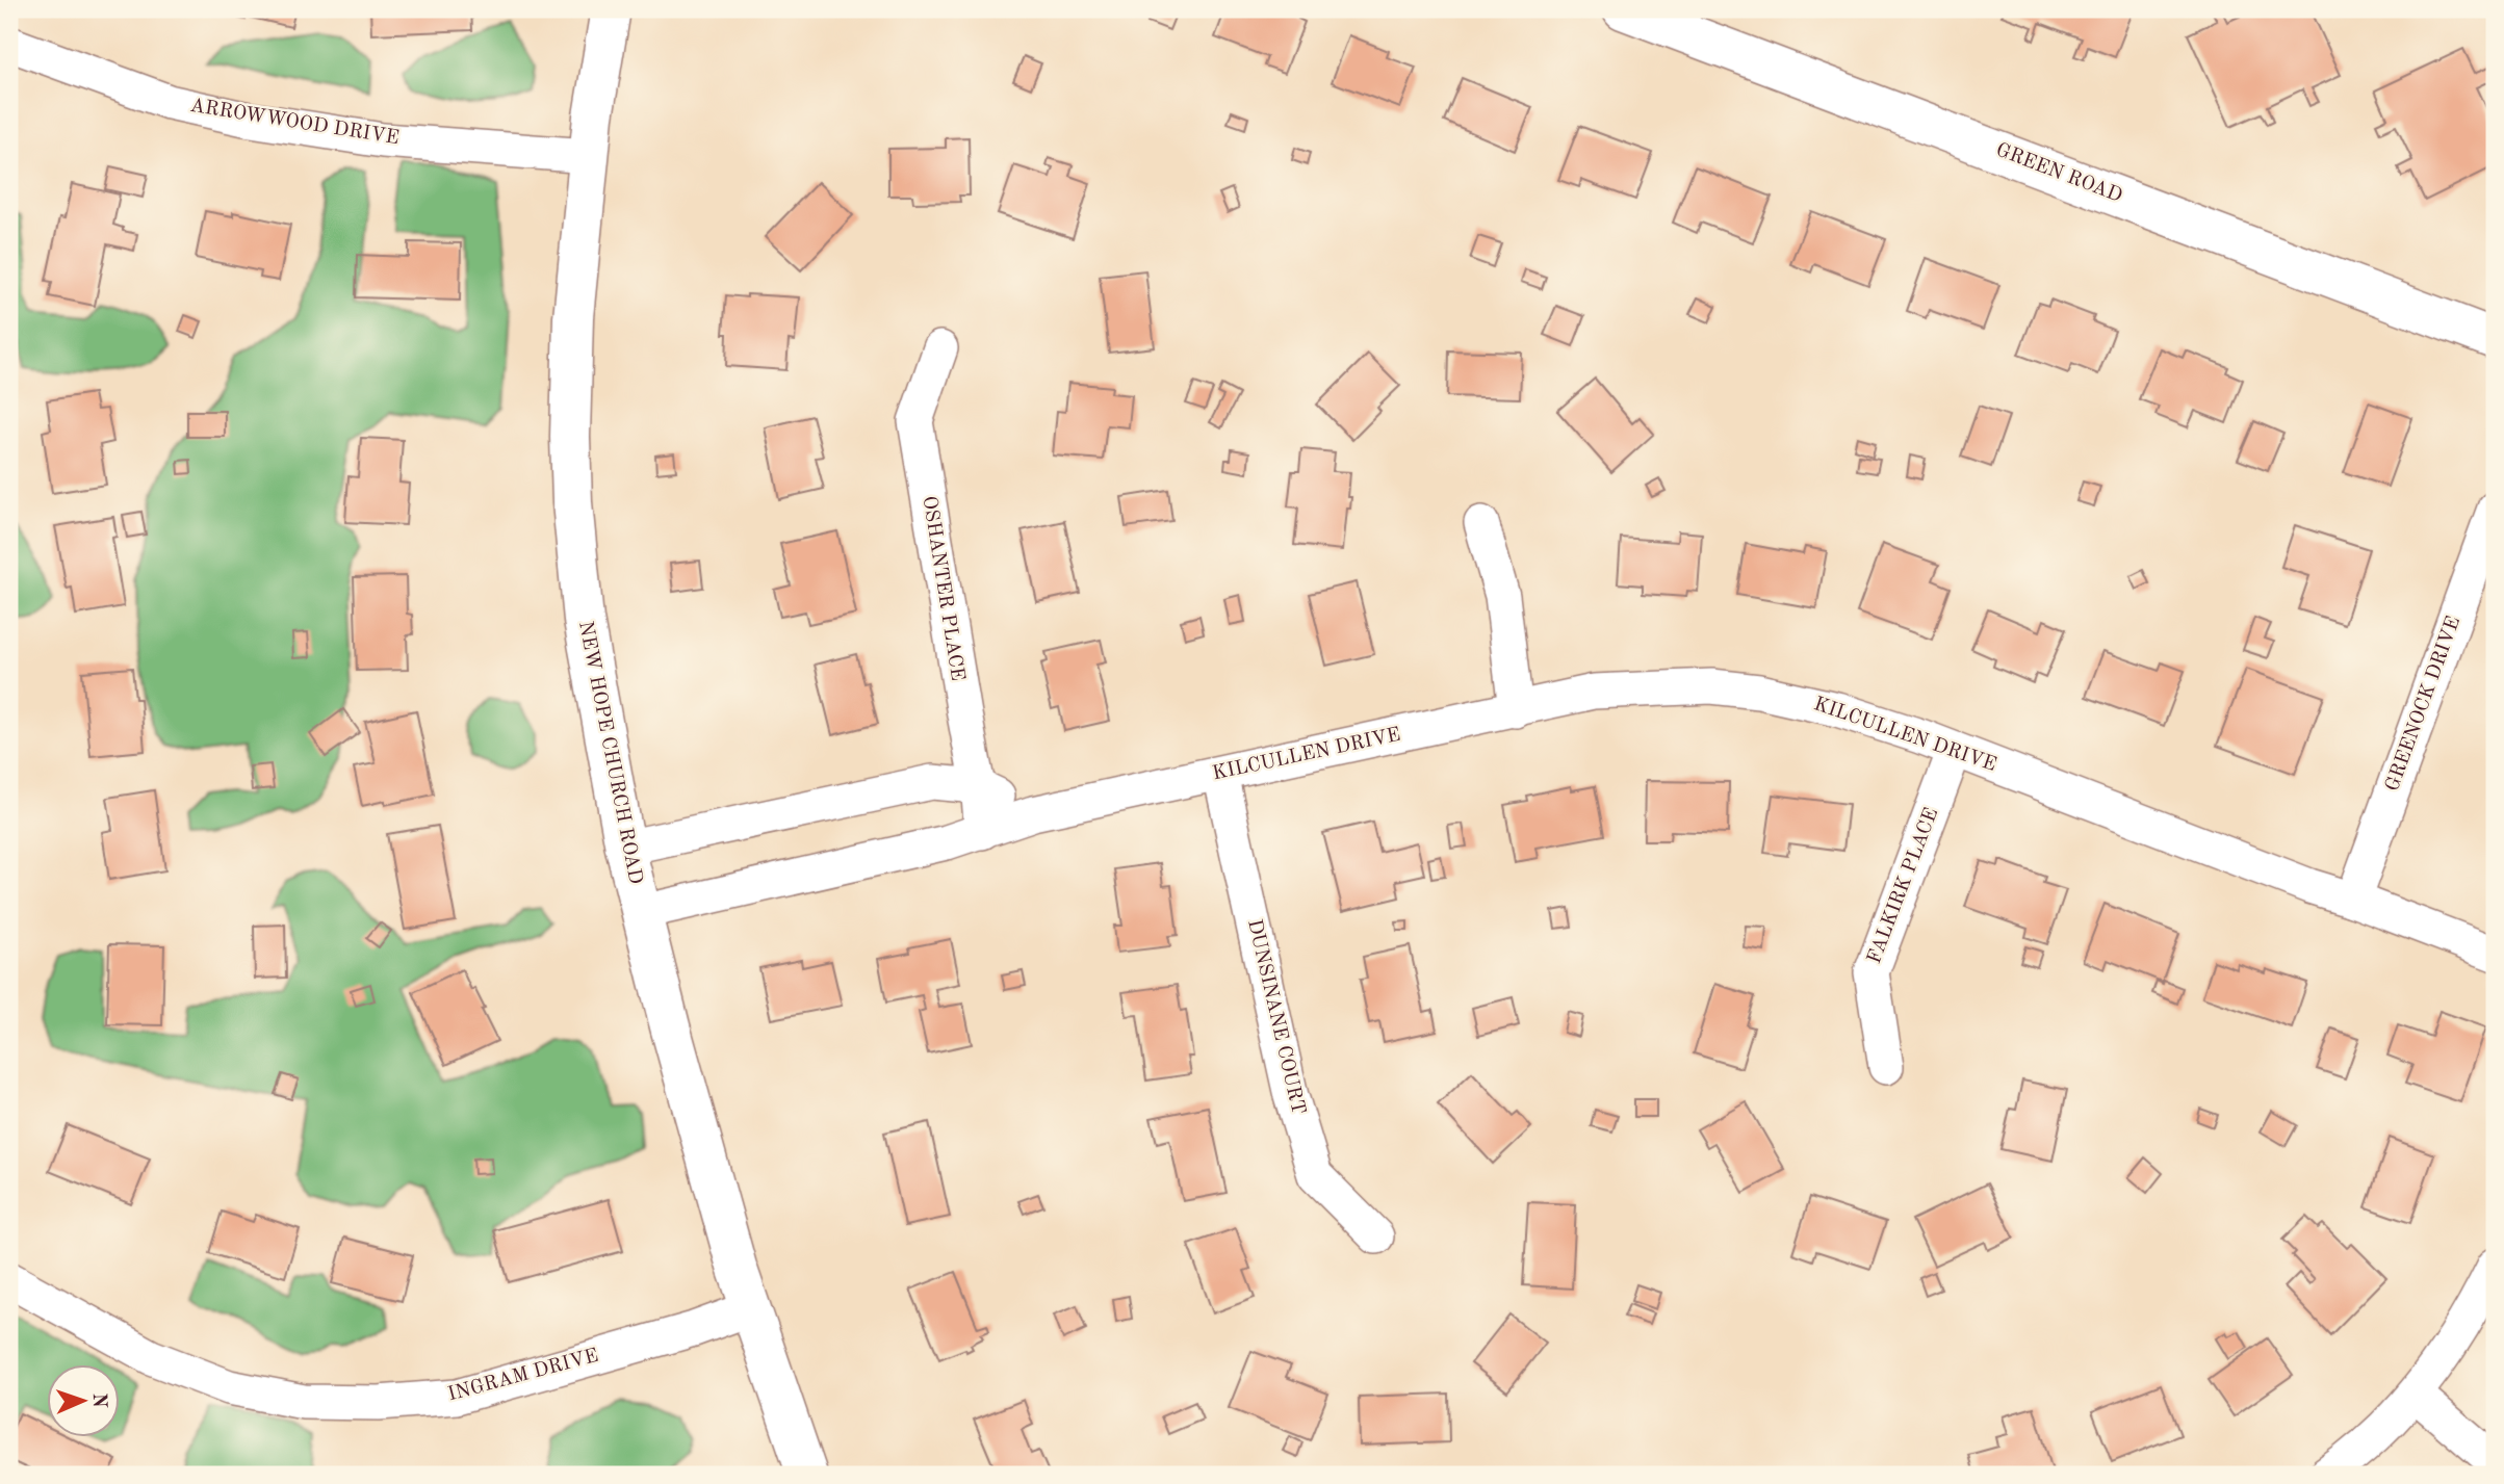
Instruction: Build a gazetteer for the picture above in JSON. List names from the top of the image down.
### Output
{
  "streets": {
    "main road": ["GREEN ROAD", "NEW HOPE CHURCH ROAD"],
    "street": [
      "ARROWWOOD DRIVE",
      "OSHANTER PLACE",
      "GREENOCK DRIVE",
      "KILCULLEN DRIVE",
      "FALKIRK PLACE",
      "DUNSINANE COURT",
      "INGRAM DRIVE"
    ]
  },
  "crossings": [
    ["ARROWWOOD DRIVE", "NEW HOPE CHURCH ROAD"],
    ["OSHANTER PLACE", "KILCULLEN DRIVE"],
    ["GREENOCK DRIVE", "KILCULLEN DRIVE"],
    ["KILCULLEN DRIVE", "NEW HOPE CHURCH ROAD"],
    ["KILCULLEN DRIVE", "FALKIRK PLACE"],
    ["KILCULLEN DRIVE", "DUNSINANE COURT"],
    ["NEW HOPE CHURCH ROAD", "INGRAM DRIVE"]
  ],
  "north": "right"
}
